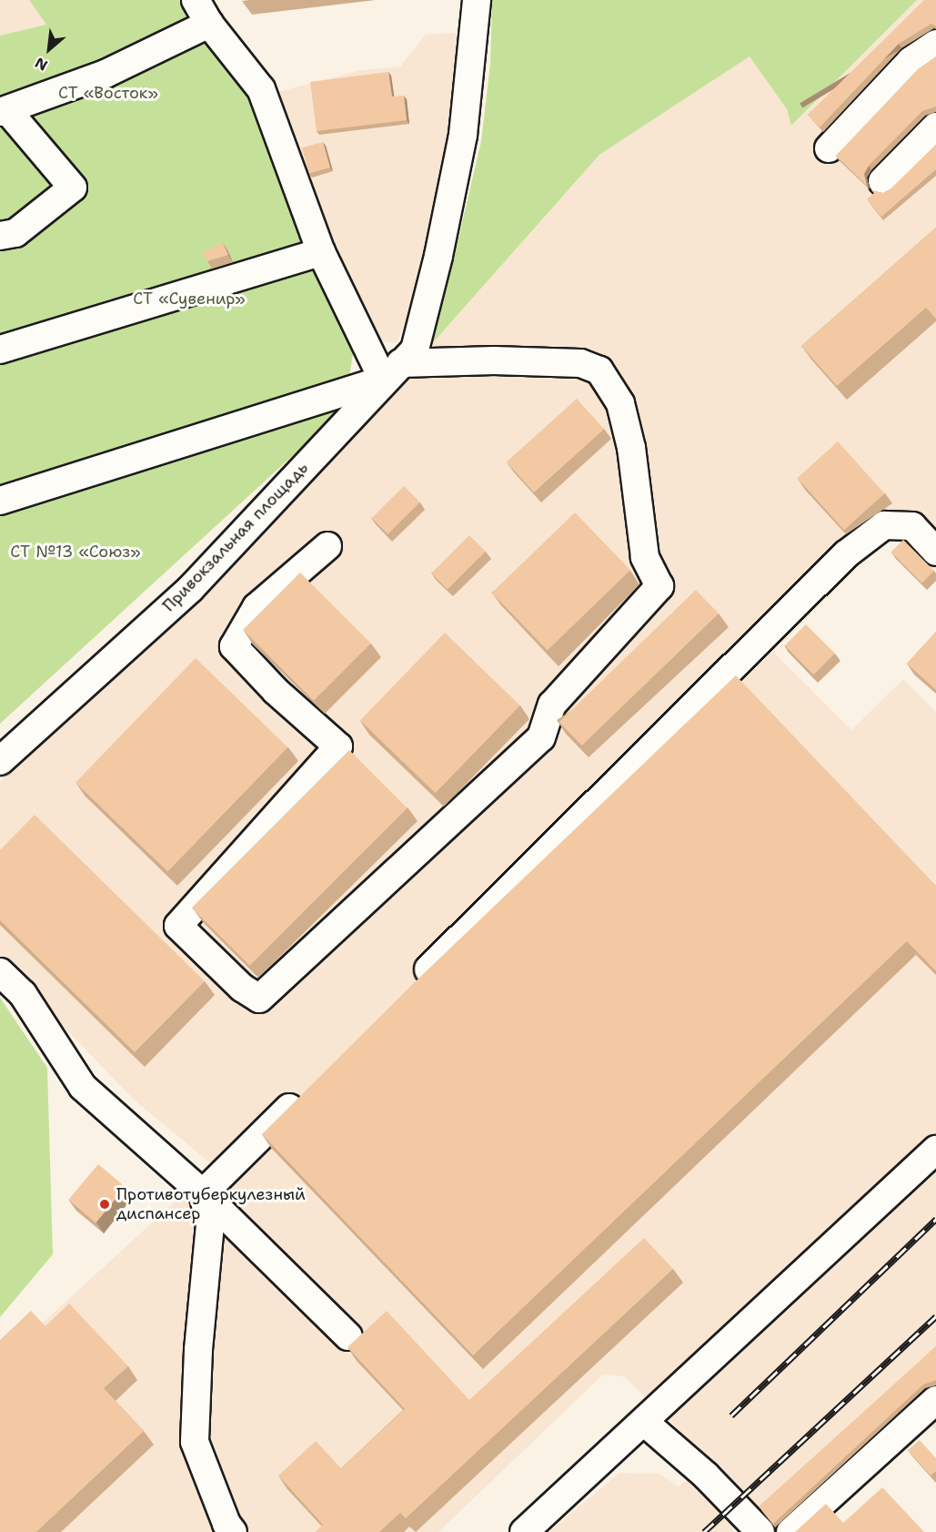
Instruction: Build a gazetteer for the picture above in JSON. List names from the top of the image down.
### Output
{
  "streets": {
    "street": ["Привокзальная площадь"]
  },
  "parks": ["СТ «Восток»", "СТ «Сувенир»", "СТ №13 «Союз»"],
  "places": ["Противотуберкулезный диспансер"],
  "north": "bottom left"
}
